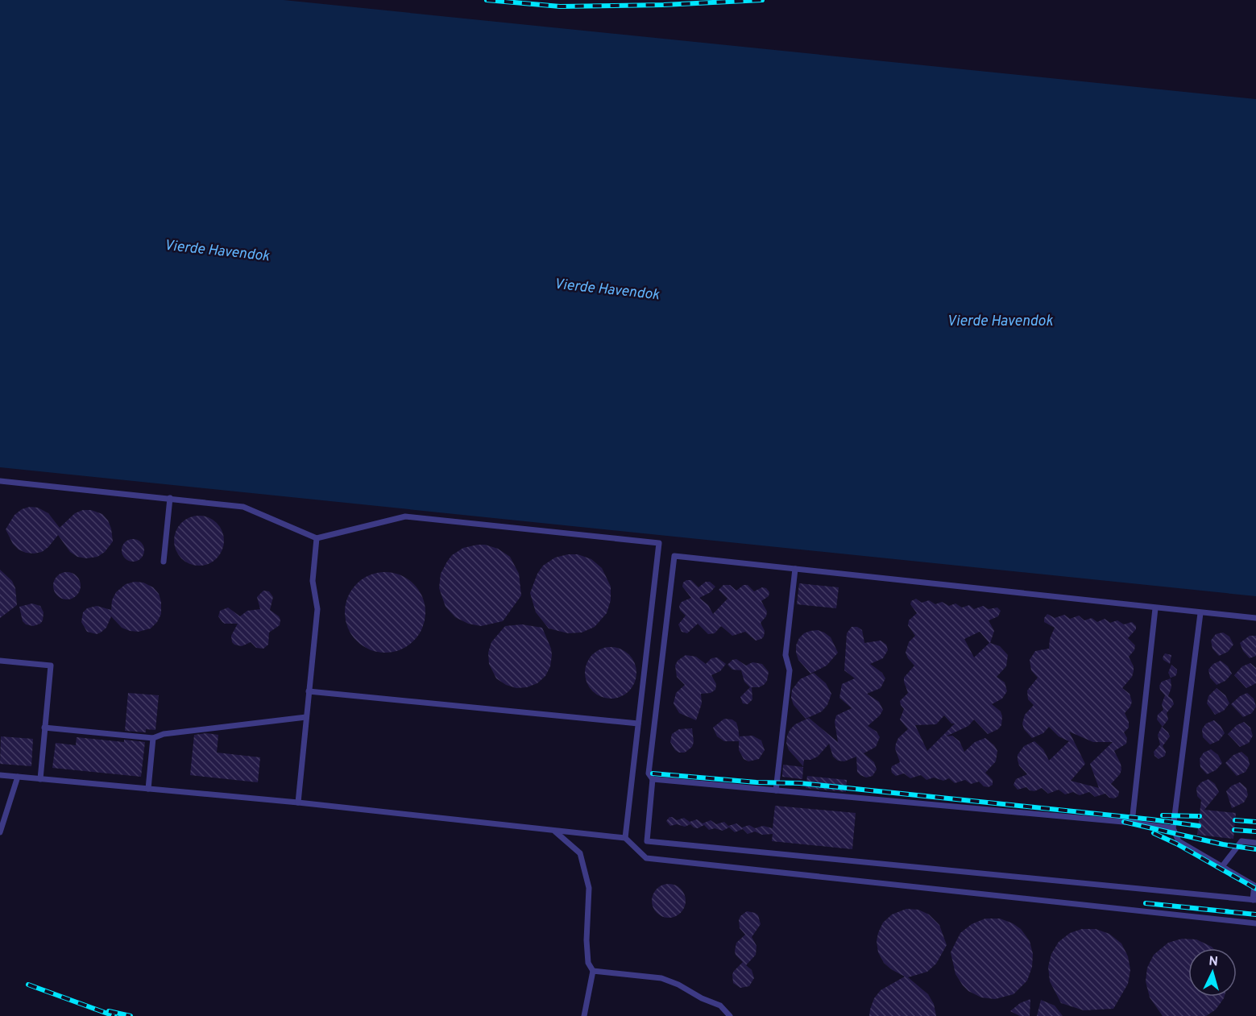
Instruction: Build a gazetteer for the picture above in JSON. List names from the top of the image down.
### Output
{
  "water": ["Vierde Havendok"],
  "north": "top"
}
